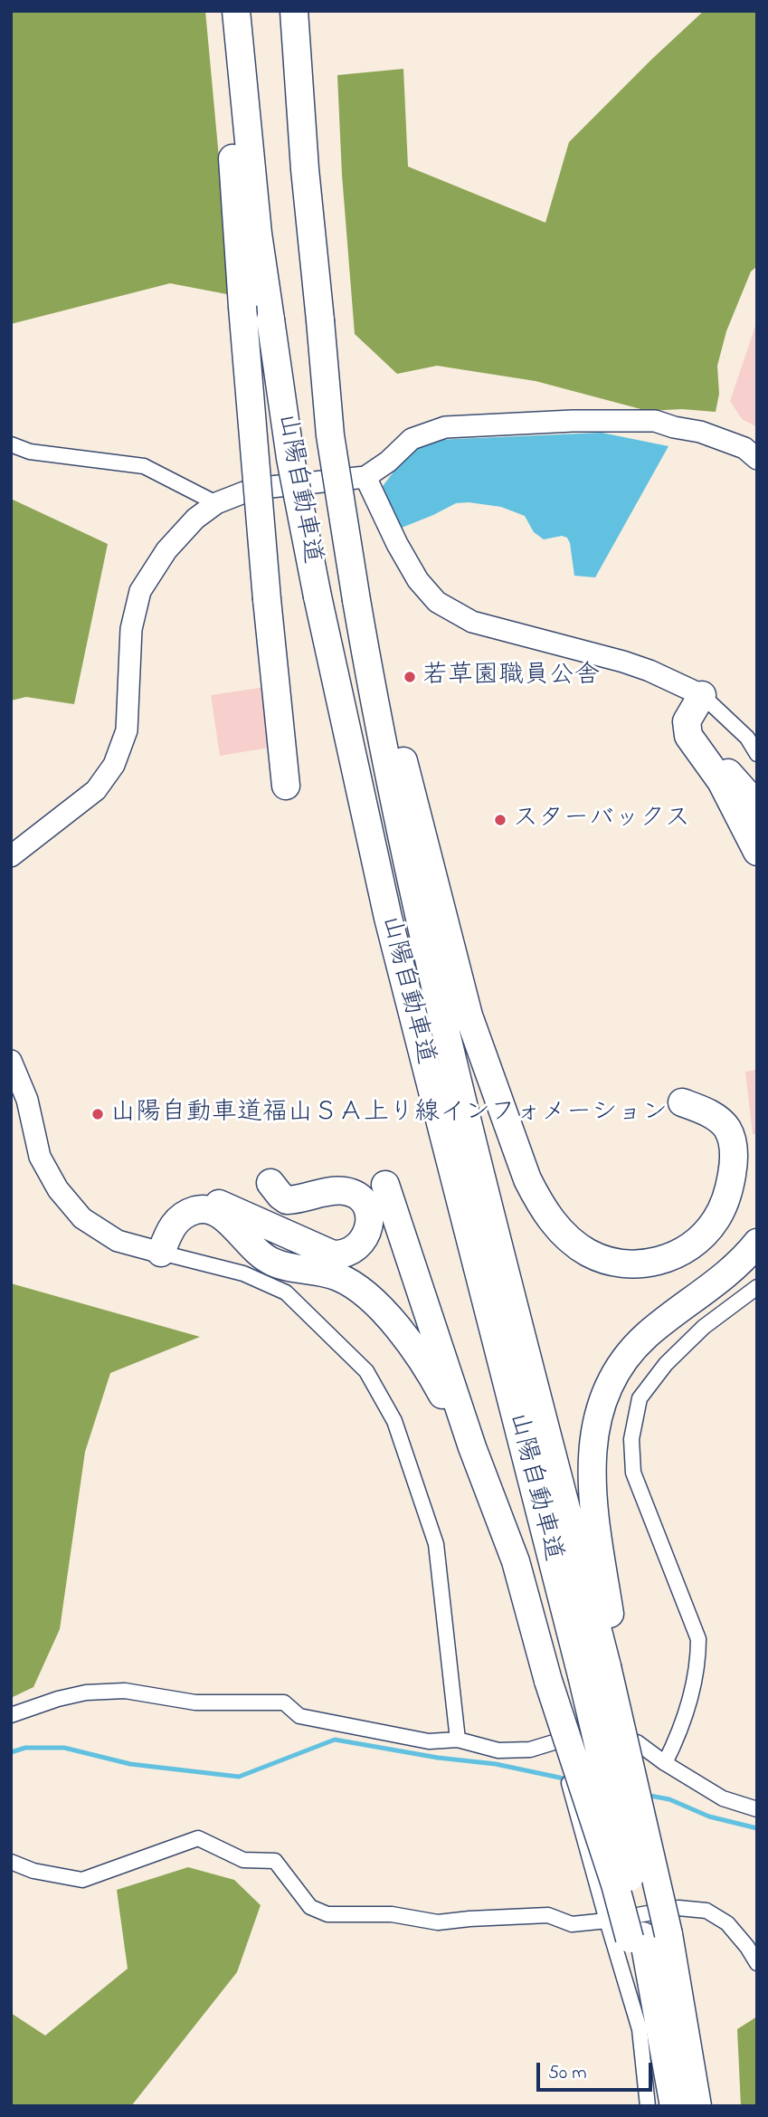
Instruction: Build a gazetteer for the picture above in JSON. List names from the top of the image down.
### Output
{
  "streets": {
    "highway": ["山陽自動車道"]
  },
  "places": ["若草園職員公舎", "スターバックス", "山陽自動車道福山ＳＡ上り線インフォメーション"],
  "scale_bar": "50 m"
}
